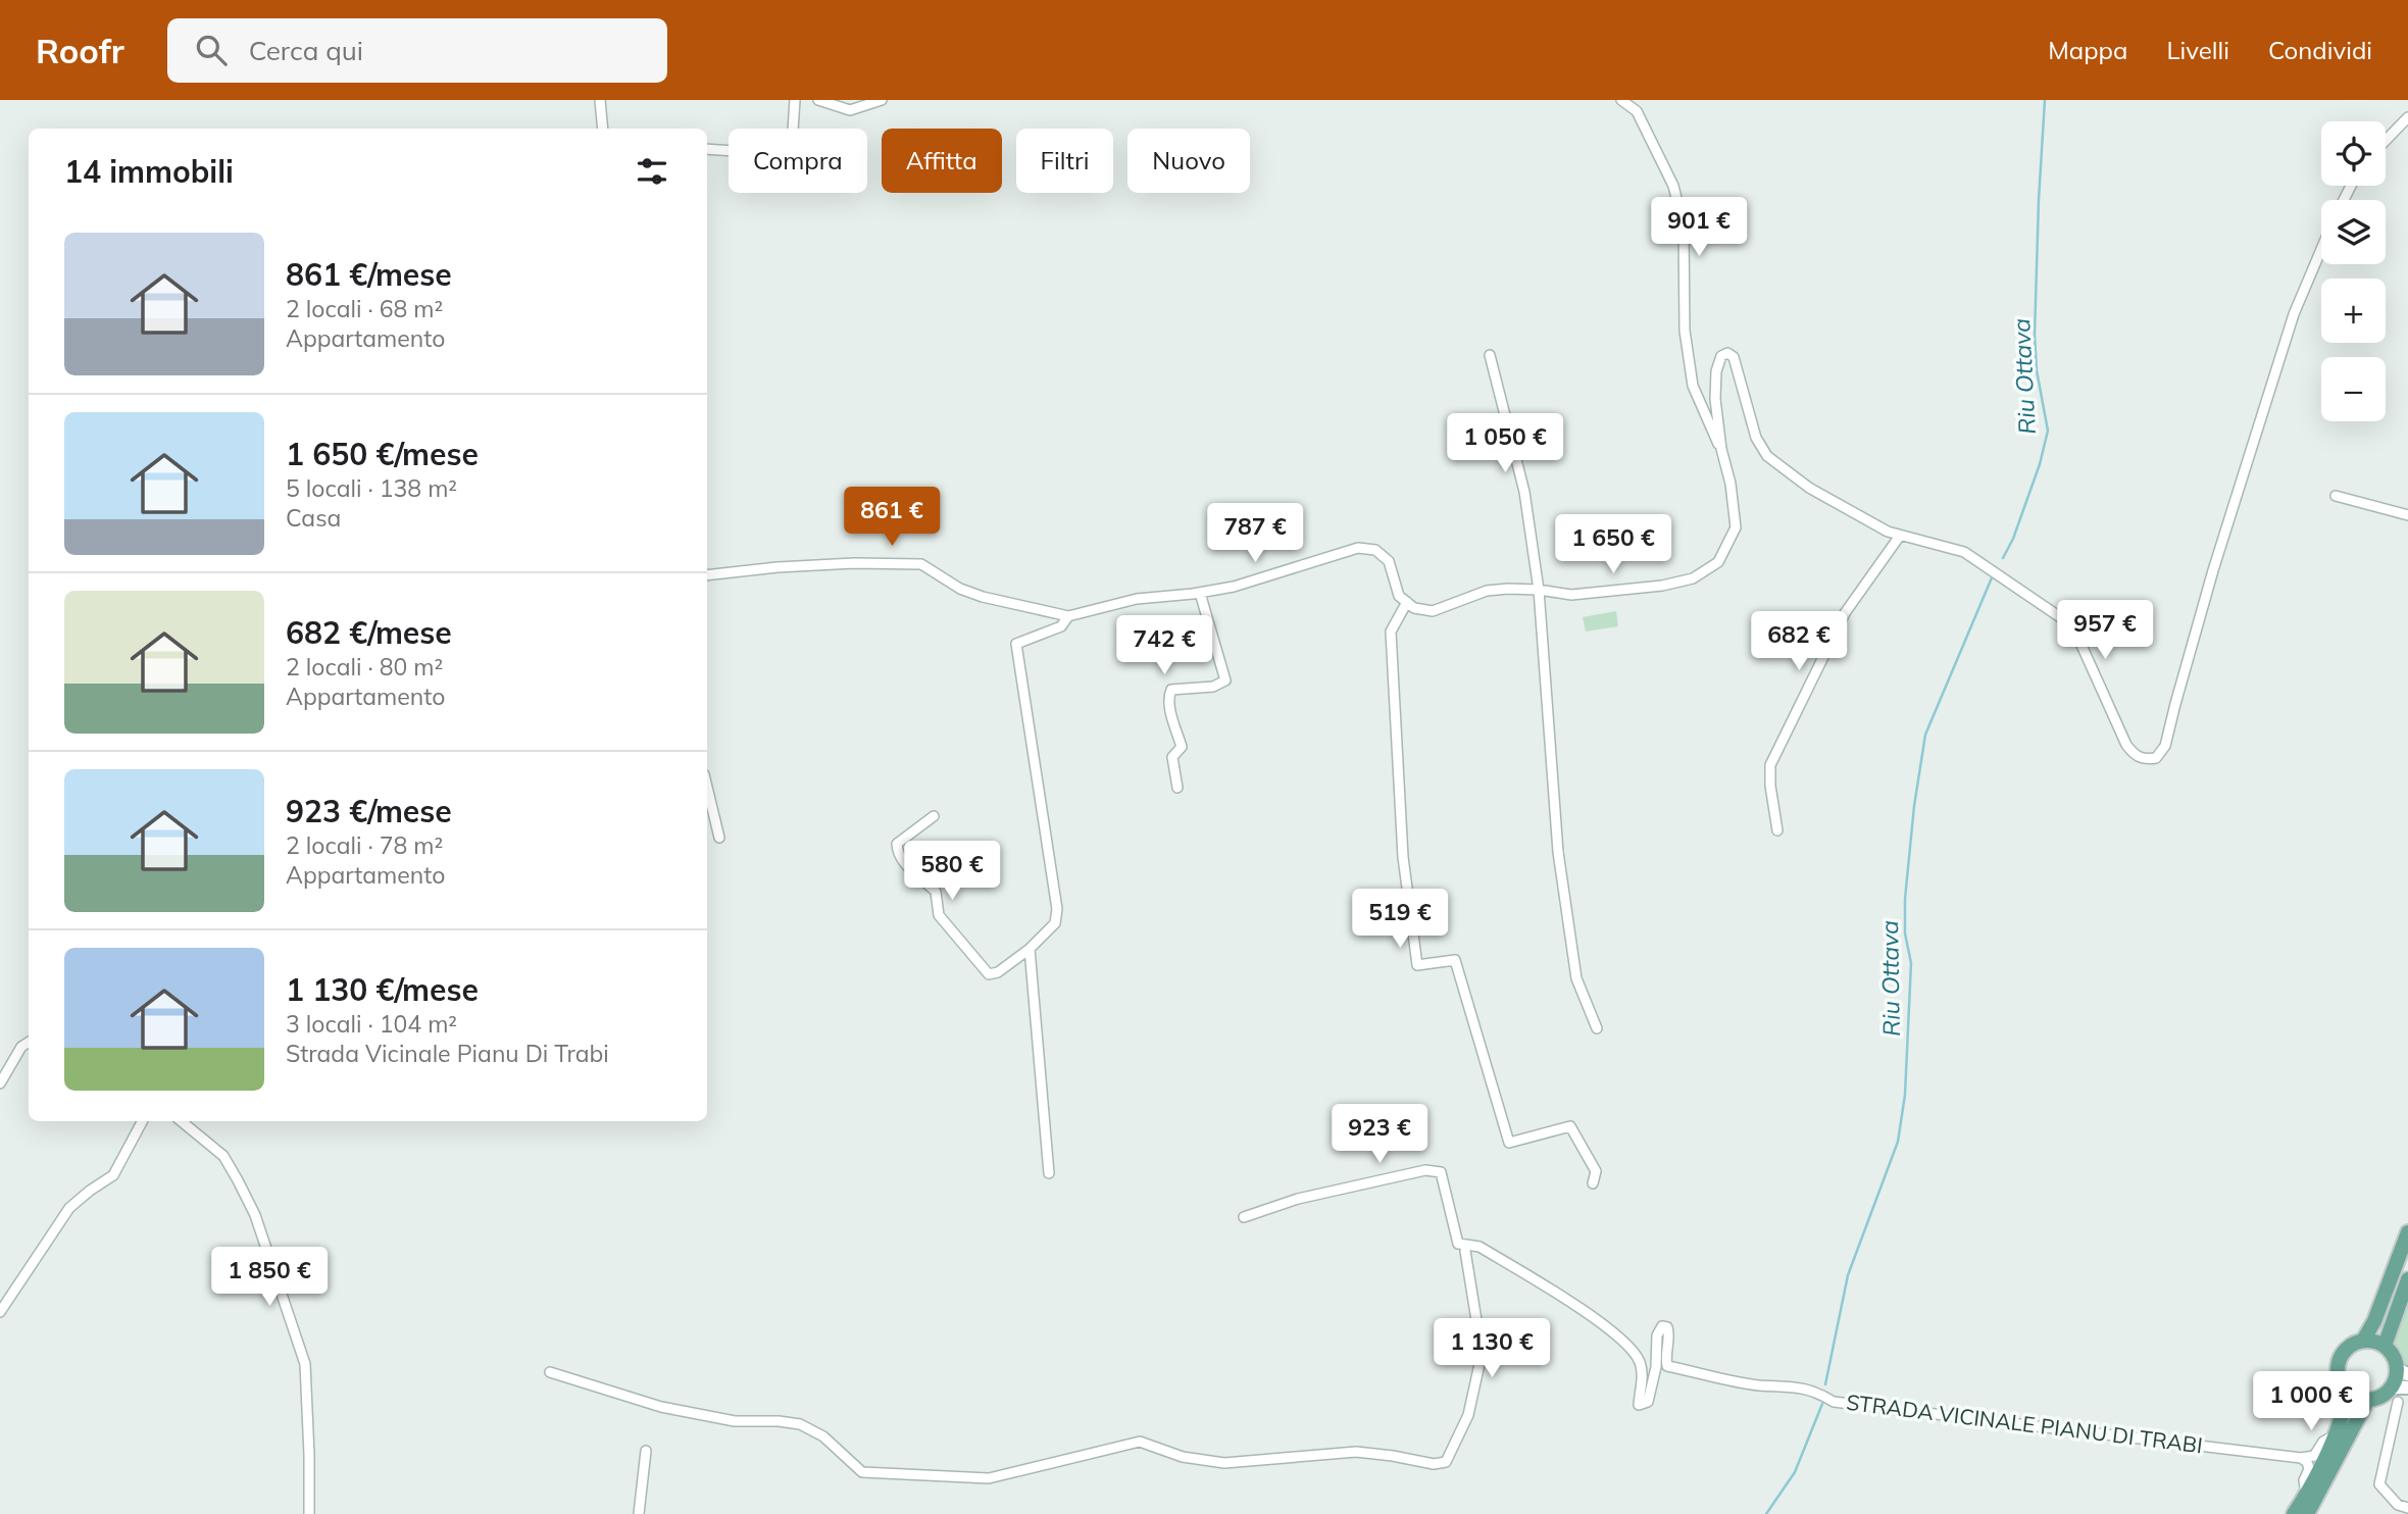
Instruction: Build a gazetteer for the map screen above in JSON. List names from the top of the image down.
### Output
{
  "streets": {
    "street": ["STRADA VICINALE PIANU DI TRABI"]
  },
  "water": ["Riu Ottava"],
  "page": {
    "header": "Roofr",
    "search": "Cerca qui",
    "nav": ["Mappa", "Livelli", "Condividi"],
    "map_buttons": ["+", "−"],
    "chip": [
      "Compra",
      "Affitta",
      "Filtri",
      "Nuovo"
    ],
    "heading": "14 immobili",
    "price": [
      "901 €",
      "1 050 €",
      "861 €",
      "787 €",
      "1 650 €",
      "957 €",
      "682 €",
      "742 €",
      "580 €",
      "519 €",
      "923 €",
      "1 850 €",
      "1 130 €",
      "1 000 €"
    ],
    "list": [
      {
        "name": "861 €/mese",
        "note": "2 locali · 68 m² · Appartamento"
      },
      {
        "name": "1 650 €/mese",
        "note": "5 locali · 138 m² · Casa"
      },
      {
        "name": "682 €/mese",
        "note": "2 locali · 80 m² · Appartamento"
      },
      {
        "name": "923 €/mese",
        "note": "2 locali · 78 m² · Appartamento"
      },
      {
        "name": "1 130 €/mese",
        "note": "3 locali · 104 m² · Strada Vicinale Pianu Di Trabi"
      }
    ]
  }
}
